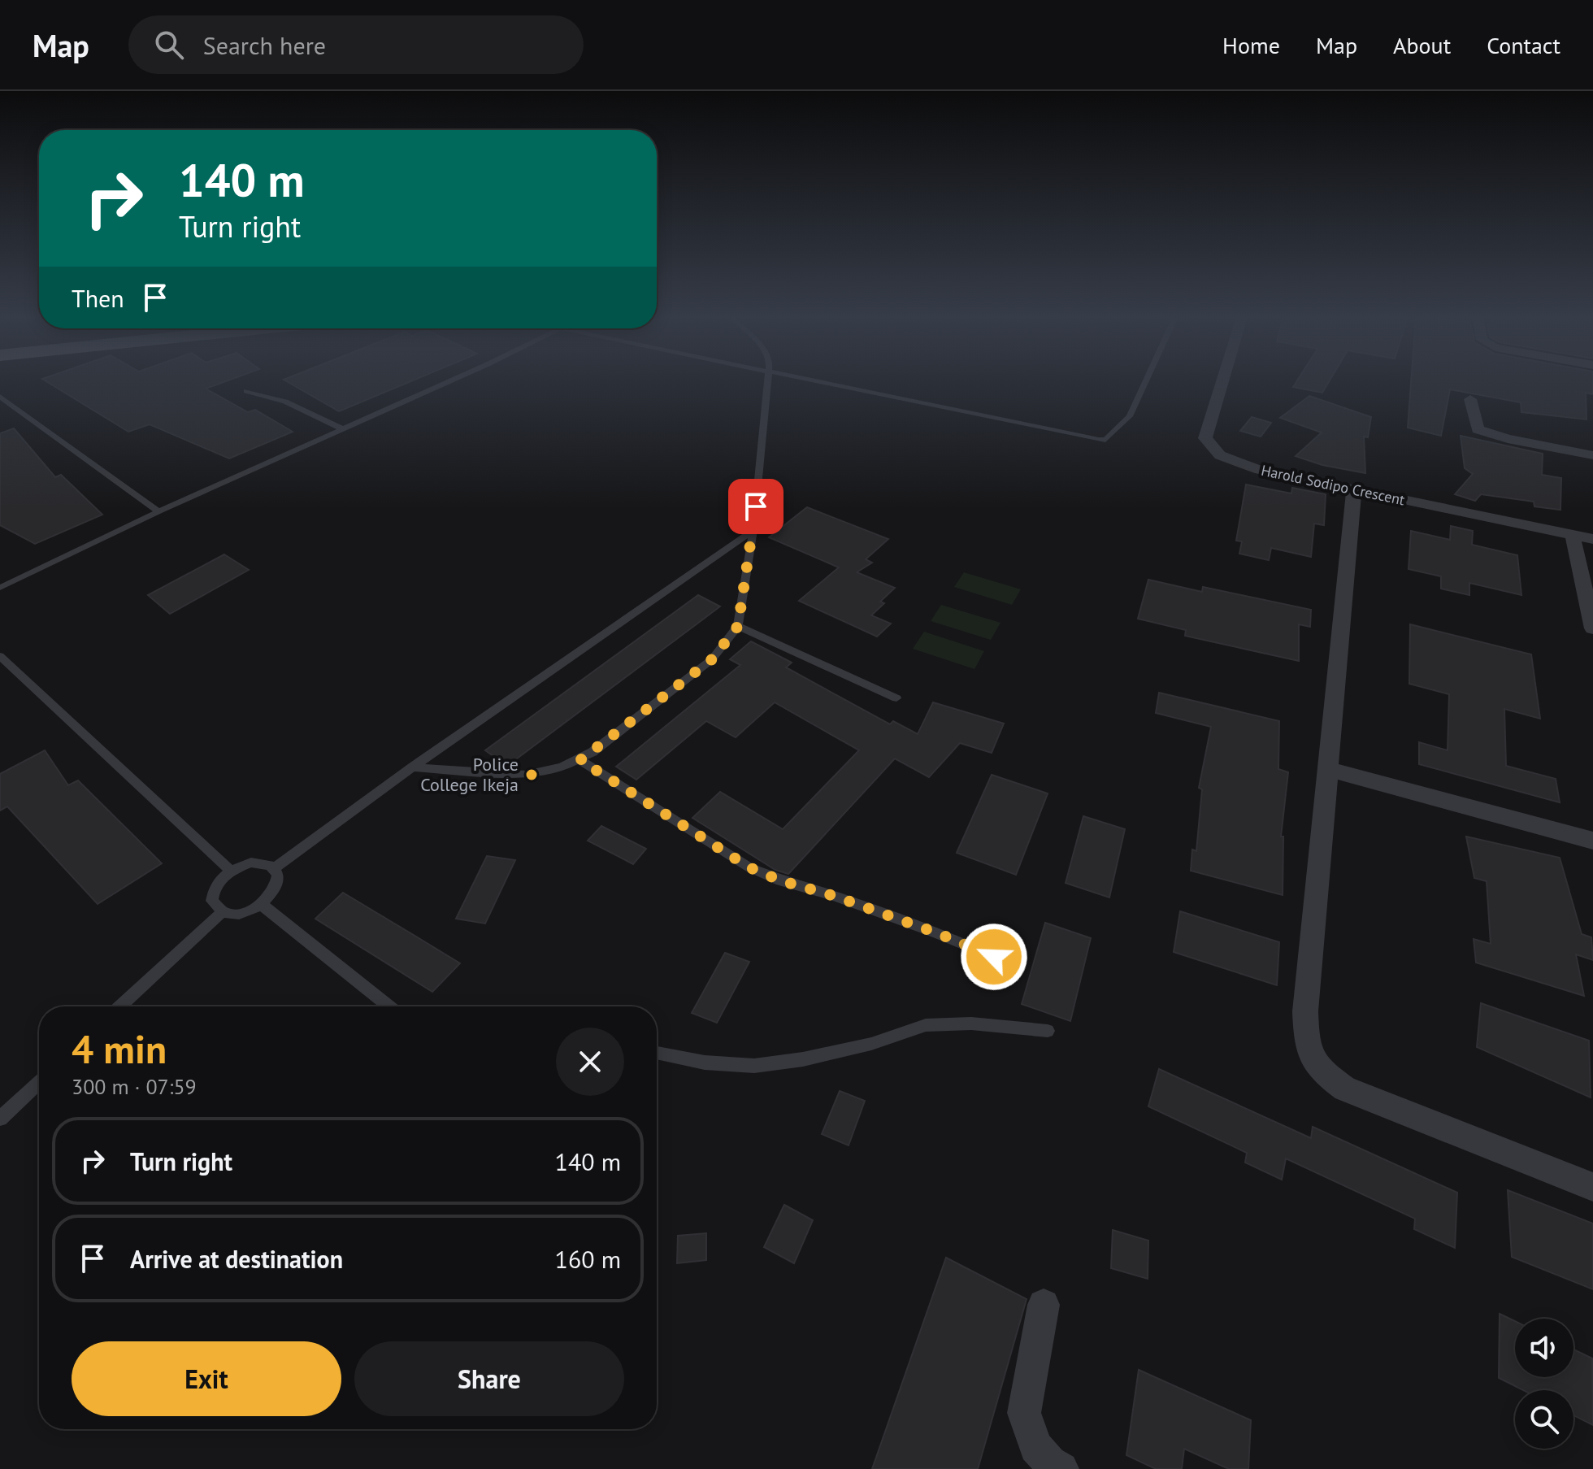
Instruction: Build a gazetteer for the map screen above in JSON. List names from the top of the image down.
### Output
{
  "streets": {
    "street": ["Harold Sodipo Crescent"]
  },
  "places": ["Police College Ikeja"],
  "page": {
    "header": "Map",
    "search": "Search here",
    "nav": [
      "Home",
      "Map",
      "About",
      "Contact"
    ],
    "turn": ["140 m", "Turn right"],
    "then": "Then",
    "heading": ["4 min", "300 m · 07:59"],
    "list": [
      {
        "name": "Turn right",
        "value": "140 m"
      },
      {
        "name": "Arrive at destination",
        "value": "160 m"
      }
    ],
    "buttons": ["Exit", "Share"]
  }
}
